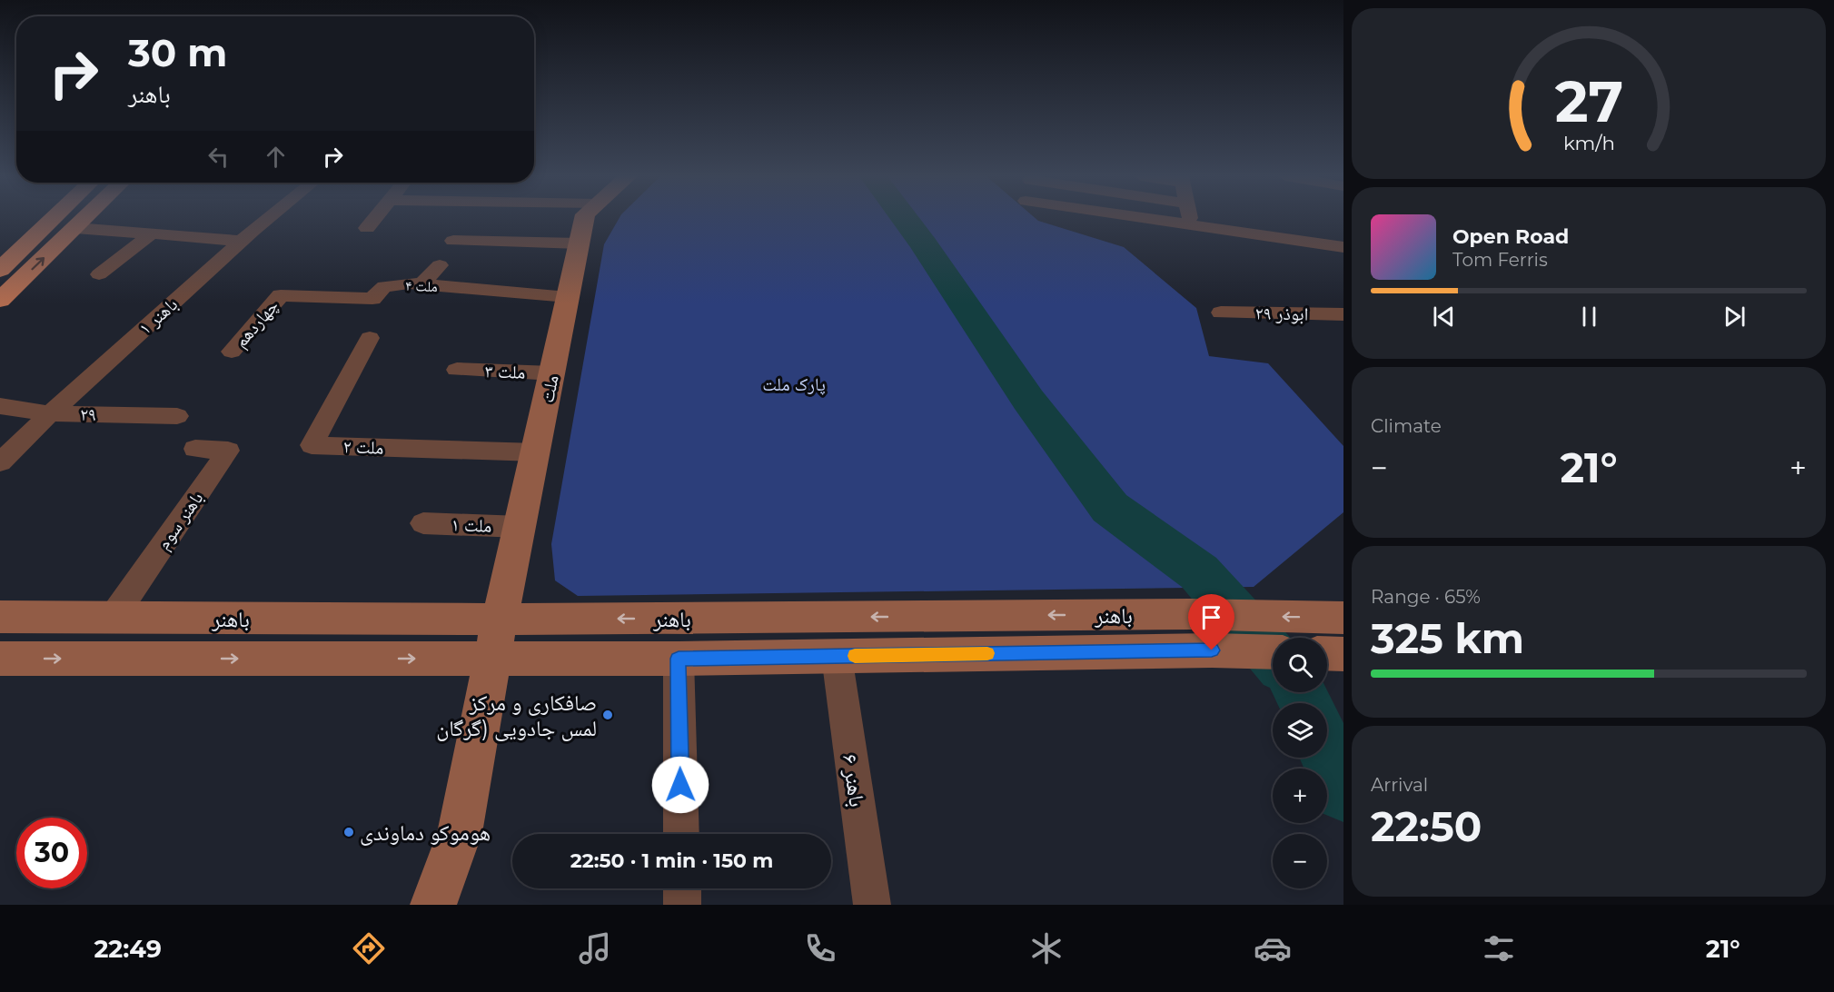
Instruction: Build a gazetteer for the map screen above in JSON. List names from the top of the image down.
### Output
{
  "streets": {
    "main road": ["ملت", "باهنر"],
    "street": [
      "۴ ملت",
      "ابوذر ۲۹",
      "باهنر ۱",
      "چهاردهم",
      "۳ ملت",
      "۲۹",
      "۲ ملت",
      "باهنر سوم",
      "ملت ۱",
      "۶ باهنر"
    ]
  },
  "crossings": [
    ["۴ ملت", "چهاردهم"],
    ["۴ ملت", "ملت"],
    ["باهنر ۱", "۲۹"],
    ["۳ ملت", "ملت"],
    ["ملت", "۲ ملت"],
    ["ملت", "ملت ۱"],
    ["ملت", "باهنر"],
    ["باهنر سوم", "باهنر"],
    ["باهنر", "۶ باهنر"]
  ],
  "parks": ["پارک ملت"],
  "places": ["صافکاری و مرکز لمس جادویی (گرگان", "هوموکو دماوندی"],
  "page": {
    "turn": ["30 m", "باهنر"],
    "song": ["Open Road", "Tom Ferris"],
    "tile": [
      "Climate",
      ["Range · 65%", "325 km"],
      ["Arrival", "22:50"]
    ],
    "heat": ["−", "21°", "+"],
    "map_buttons": ["+", "−"],
    "limit": "30",
    "trip": "22:50 · 1 min · 150 m",
    "tabs": ["22:49", "21°"],
    "gauge": ["27", "km/h"]
  }
}
